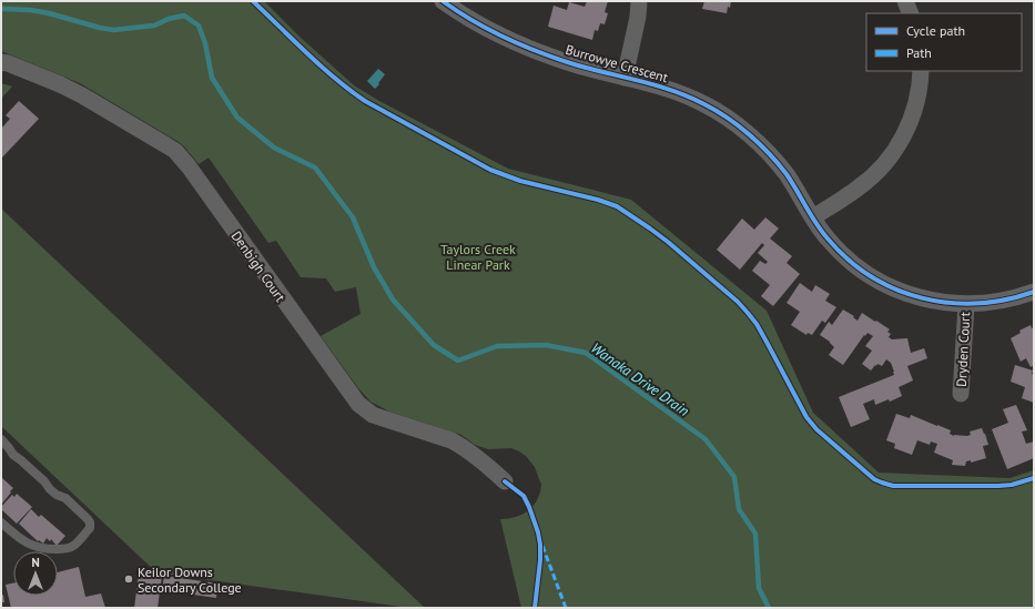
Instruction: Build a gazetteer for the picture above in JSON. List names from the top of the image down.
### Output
{
  "streets": {
    "street": ["Burrowye Crescent", "Denbigh Court", "Dryden Court"]
  },
  "crossings": [
    ["Burrowye Crescent", "Dryden Court"]
  ],
  "water": ["Wanaka Drive Drain"],
  "parks": ["Taylors Creek Linear Park"],
  "places": ["Keilor Downs Secondary College"],
  "legend": ["Cycle path", "Path"],
  "north": "top"
}
